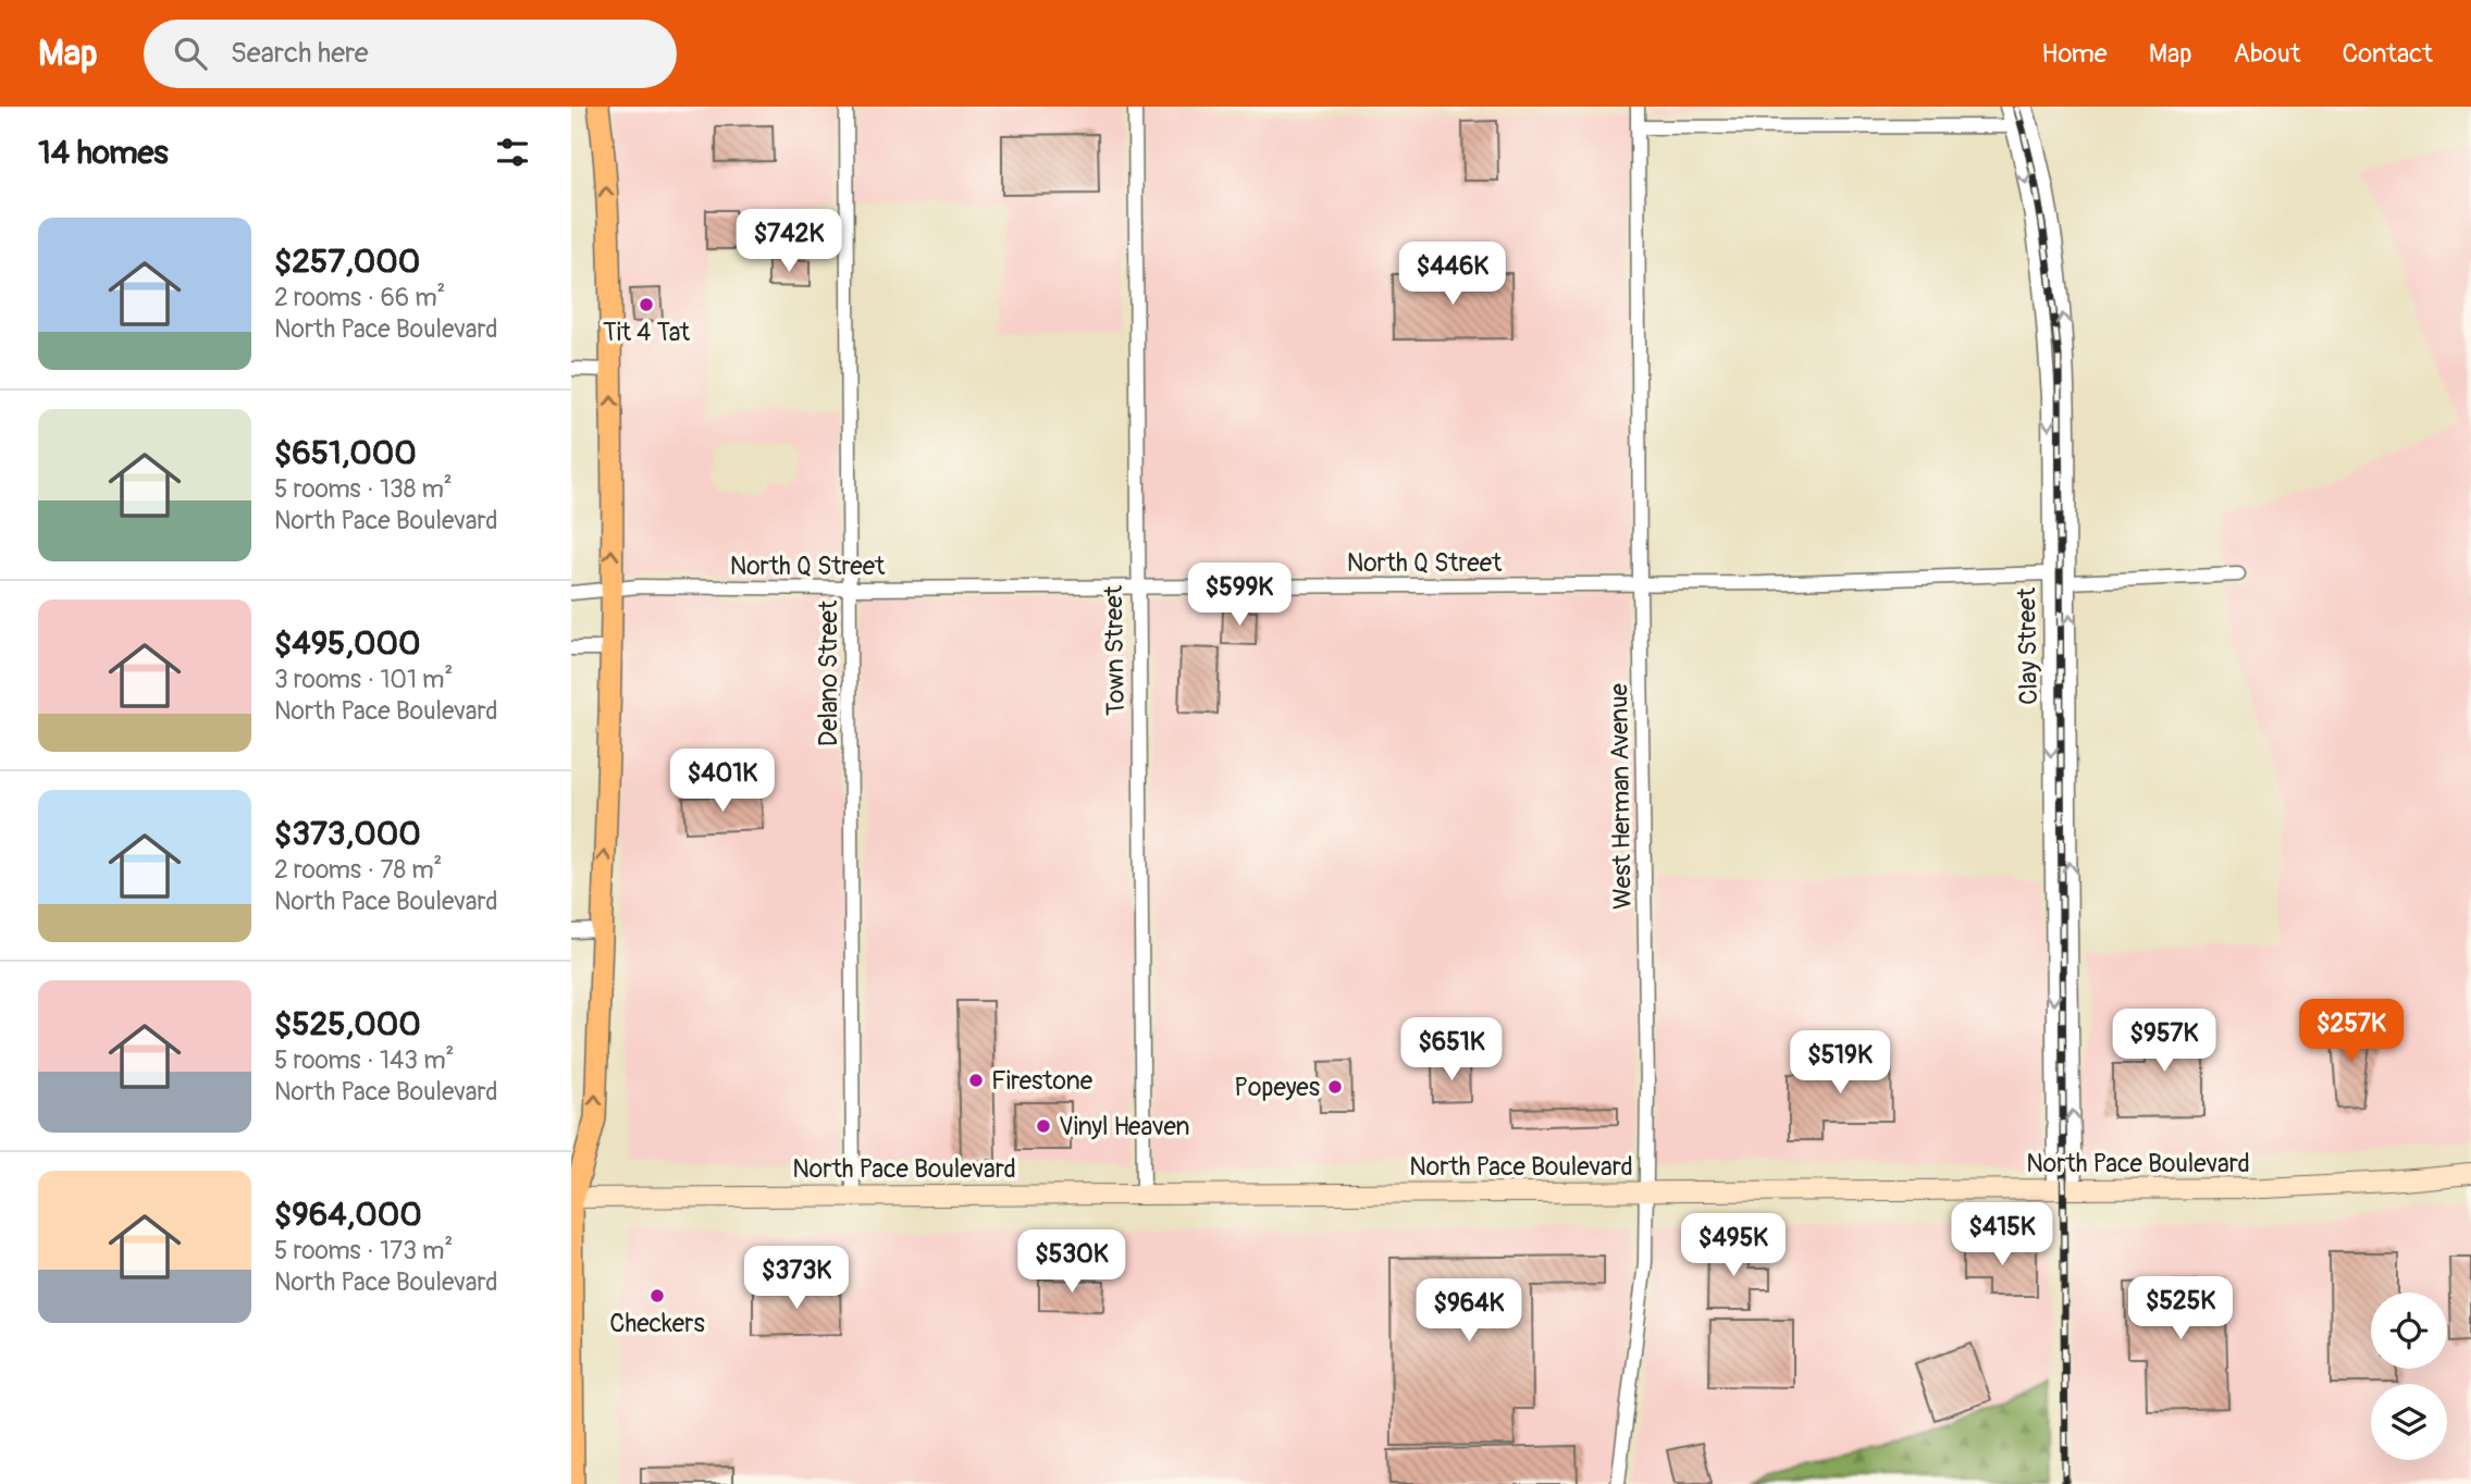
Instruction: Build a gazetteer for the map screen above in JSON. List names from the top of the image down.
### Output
{
  "streets": {
    "main road": ["North Pace Boulevard"],
    "street": [
      "North Q Street",
      "Clay Street",
      "Town Street",
      "Delano Street",
      "West Herman Avenue"
    ]
  },
  "crossings": [
    ["North Q Street", "Clay Street"],
    ["North Q Street", "Town Street"],
    ["North Q Street", "Delano Street"],
    ["North Q Street", "West Herman Avenue"],
    ["Clay Street", "North Pace Boulevard"],
    ["Town Street", "North Pace Boulevard"],
    ["Delano Street", "North Pace Boulevard"],
    ["West Herman Avenue", "North Pace Boulevard"]
  ],
  "places": [
    "Tit 4 Tat",
    "Firestone",
    "Popeyes",
    "Vinyl Heaven",
    "Checkers"
  ],
  "page": {
    "header": "Map",
    "search": "Search here",
    "nav": [
      "Home",
      "Map",
      "About",
      "Contact"
    ],
    "heading": "14 homes",
    "list": [
      {
        "name": "$257,000",
        "note": "2 rooms · 66 m² · North Pace Boulevard"
      },
      {
        "name": "$651,000",
        "note": "5 rooms · 138 m² · North Pace Boulevard"
      },
      {
        "name": "$495,000",
        "note": "3 rooms · 101 m² · North Pace Boulevard"
      },
      {
        "name": "$373,000",
        "note": "2 rooms · 78 m² · North Pace Boulevard"
      },
      {
        "name": "$525,000",
        "note": "5 rooms · 143 m² · North Pace Boulevard"
      },
      {
        "name": "$964,000",
        "note": "5 rooms · 173 m² · North Pace Boulevard"
      }
    ],
    "price": [
      "$742K",
      "$446K",
      "$599K",
      "$401K",
      "$257K",
      "$957K",
      "$651K",
      "$519K",
      "$415K",
      "$495K",
      "$530K",
      "$373K",
      "$525K",
      "$964K"
    ]
  }
}
